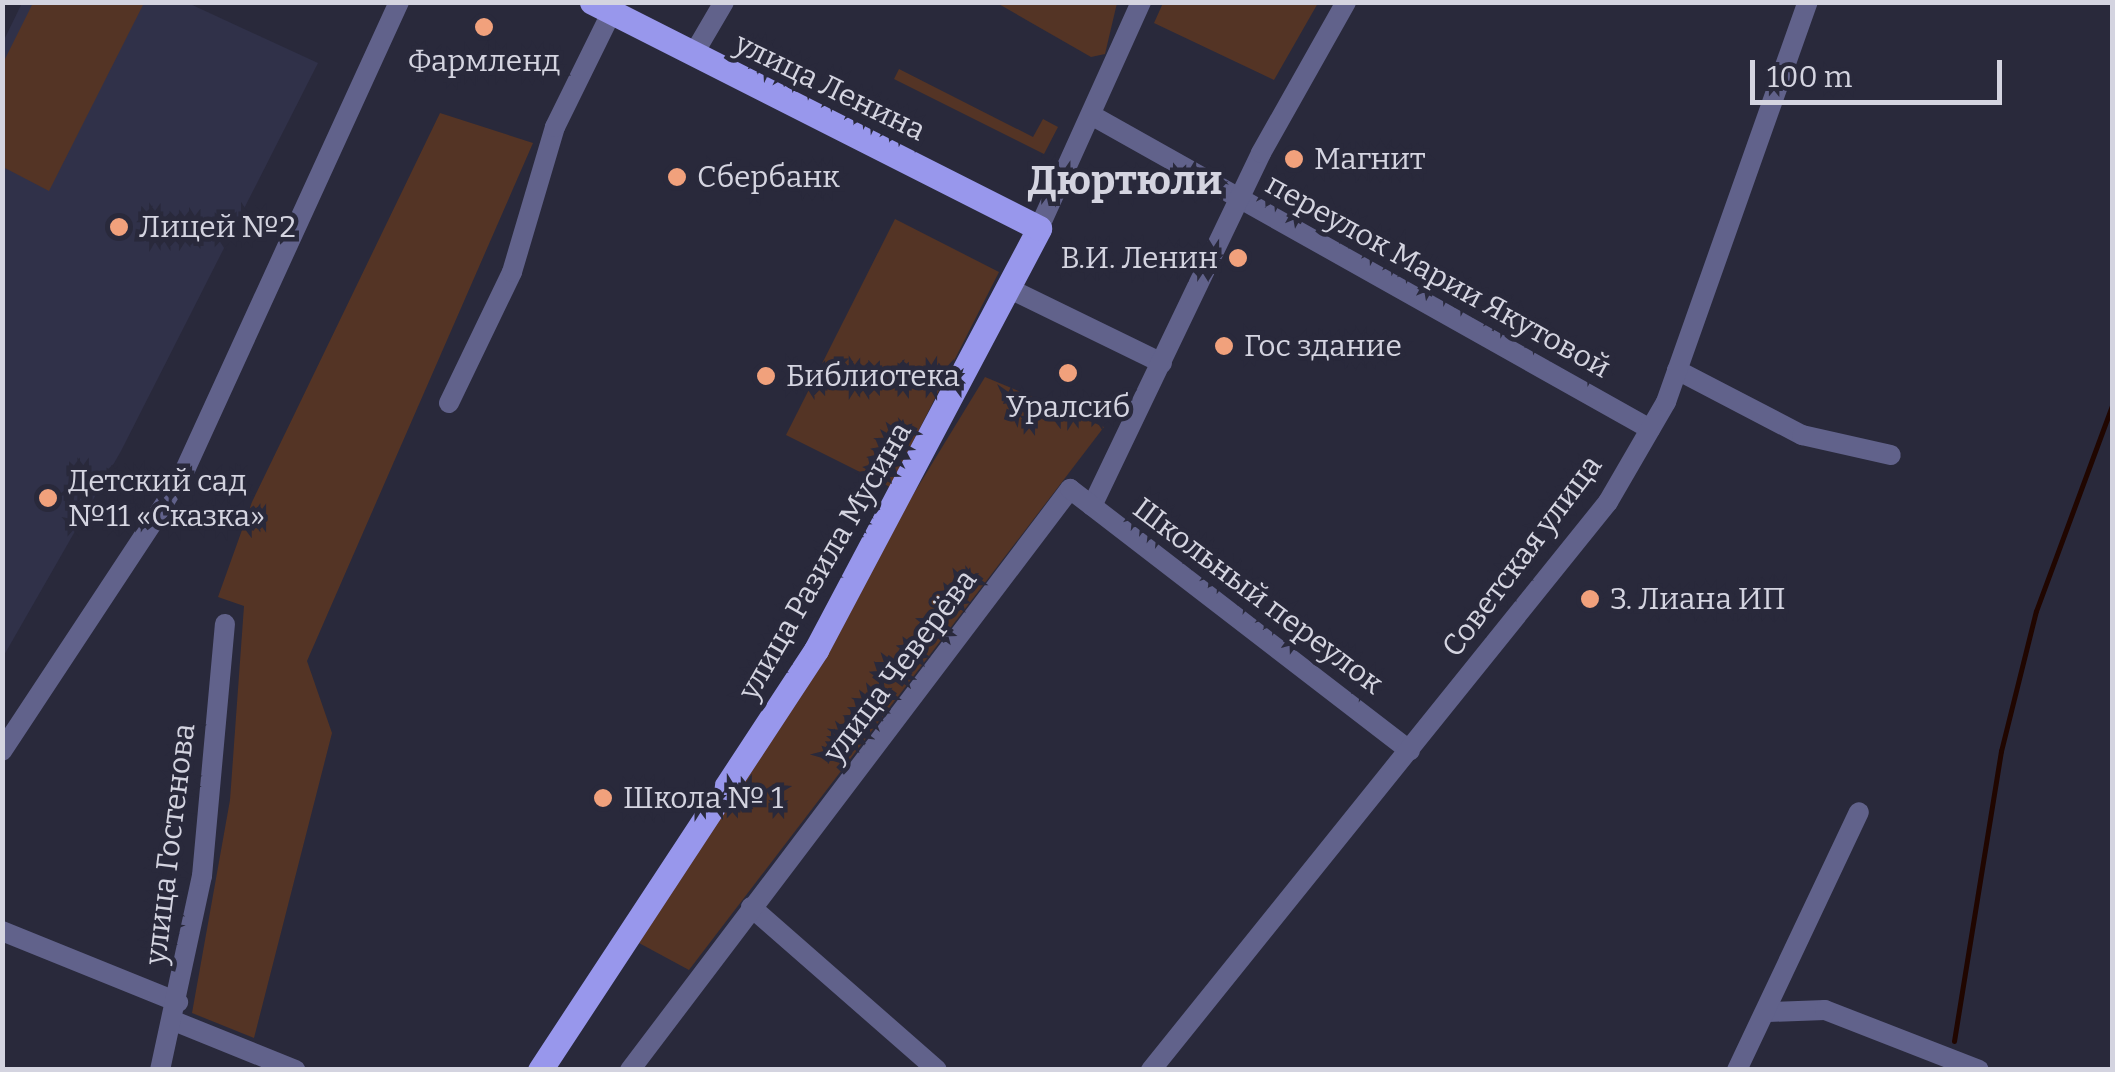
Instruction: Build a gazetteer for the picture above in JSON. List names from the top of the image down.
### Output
{
  "streets": {
    "main road": ["улица Ленина", "улица Разила Мусина"],
    "street": [
      "переулок Марии Якутовой",
      "Советская улица",
      "Школьный переулок",
      "улица Чеверёва",
      "улица Гостенова"
    ]
  },
  "crossings": [
    ["улица Ленина", "улица Разила Мусина"],
    ["переулок Марии Якутовой", "Советская улица"],
    ["переулок Марии Якутовой", "улица Разила Мусина"],
    ["Советская улица", "Школьный переулок"],
    ["Школьный переулок", "улица Чеверёва"]
  ],
  "districts": ["Дюртюли"],
  "places": [
    "Фармленд",
    "Магнит",
    "Сбербанк",
    "Лицей №2",
    "В.И. Ленин",
    "Гос здание",
    "Уралсиб",
    "Библиотека",
    "Детский сад №11 «Сказка»",
    "3. Лиана ИП",
    "Школа № 1"
  ],
  "scale_bar": "100 m"
}
